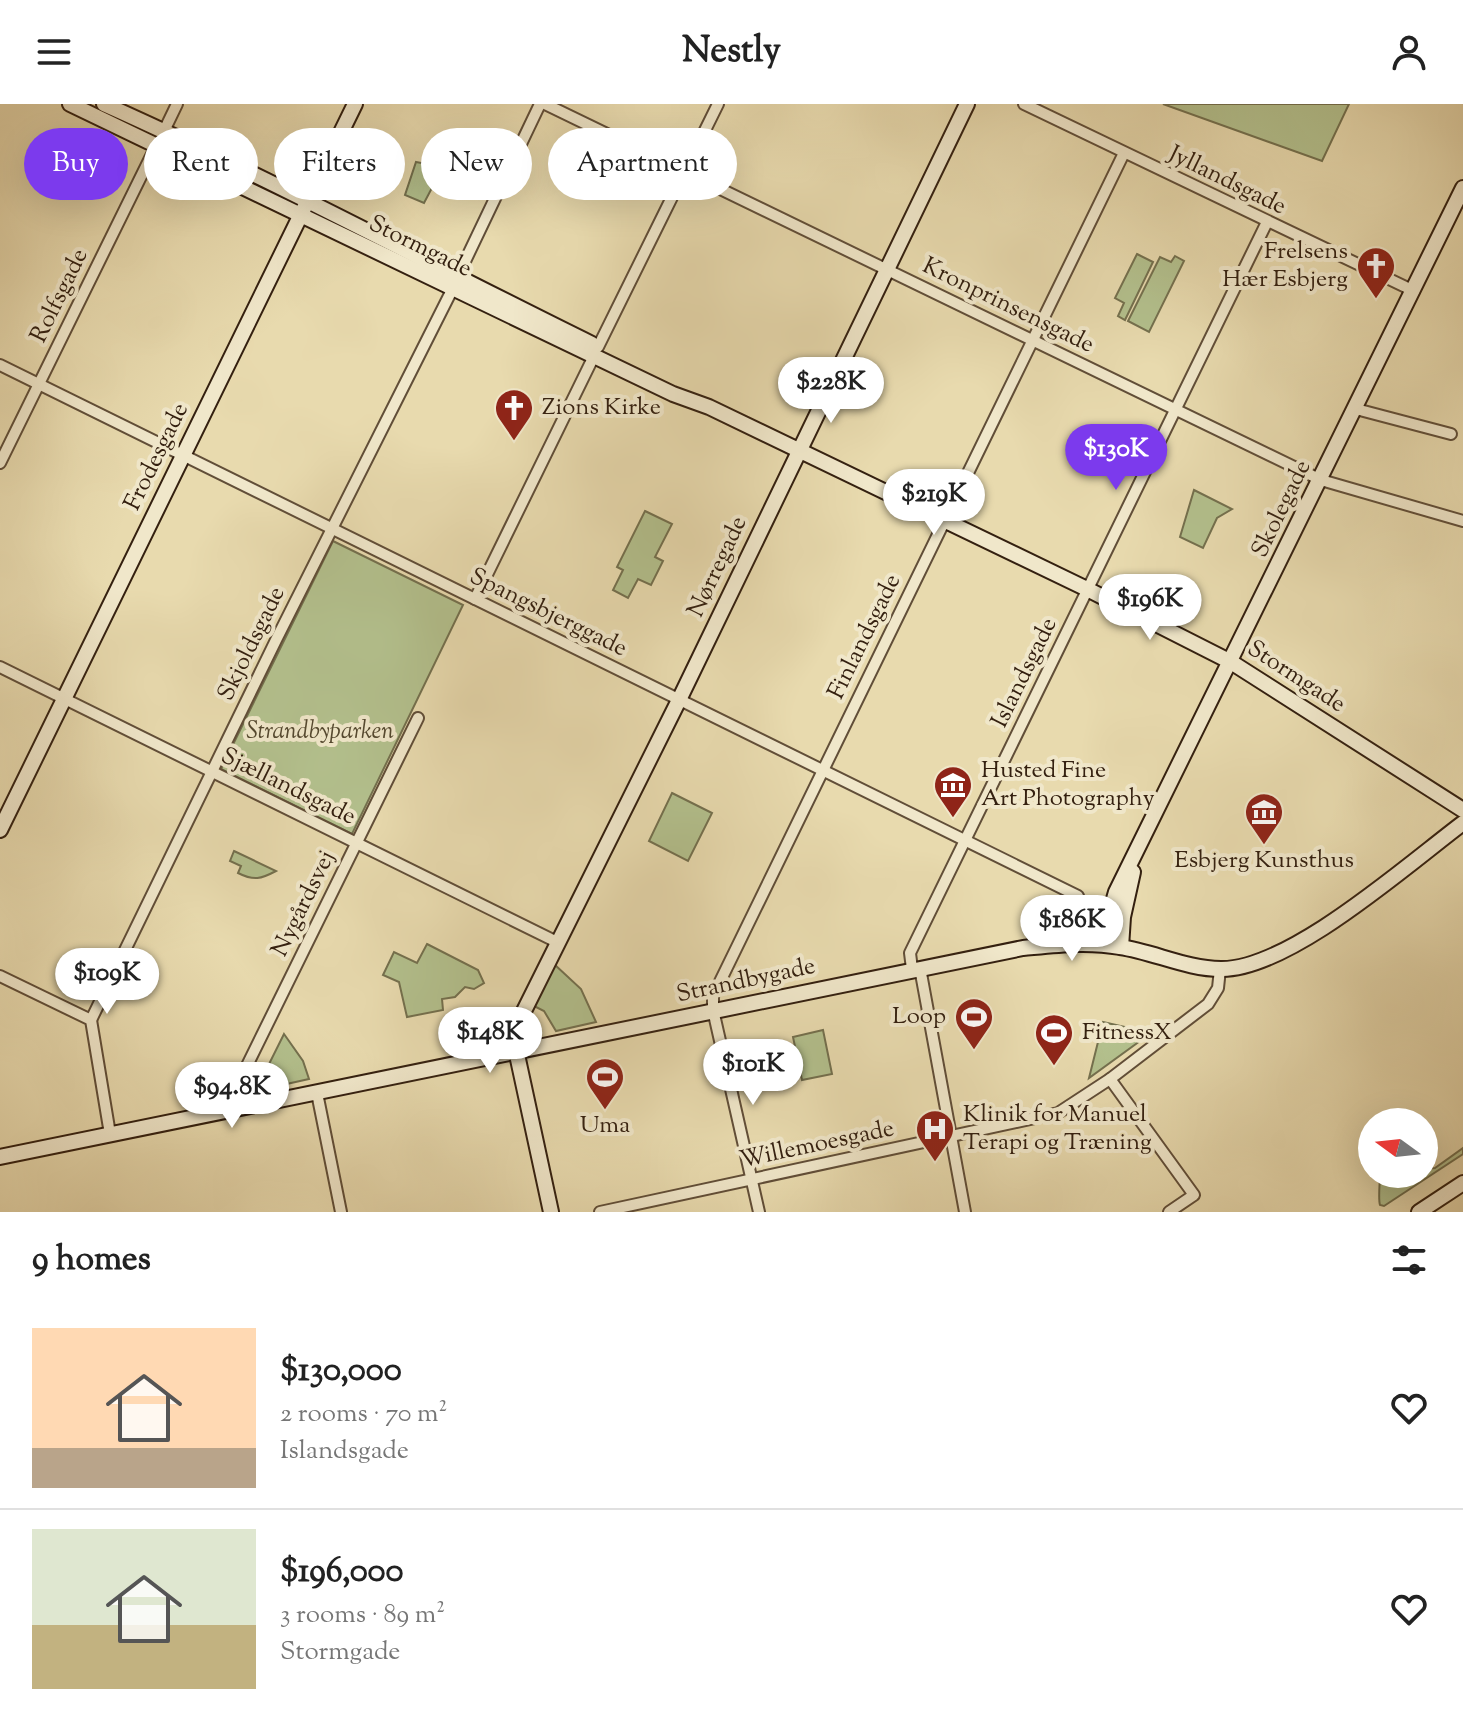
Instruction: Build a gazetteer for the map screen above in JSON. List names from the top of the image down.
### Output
{
  "streets": {
    "street": [
      "Jyllandsgade",
      "Stormgade",
      "Rolfsgade",
      "Kronprinsensgade",
      "Frodesgade",
      "Skolegade",
      "Nørregade",
      "Spangsbjerggade",
      "Finlandsgade",
      "Skjoldsgade",
      "Islandsgade",
      "Sjællandsgade",
      "Nygårdsvej",
      "Strandbygade",
      "Willemoesgade"
    ]
  },
  "crossings": [
    ["Jyllandsgade", "Skolegade"],
    ["Jyllandsgade", "Finlandsgade"],
    ["Jyllandsgade", "Islandsgade"],
    ["Stormgade", "Frodesgade"],
    ["Stormgade", "Skolegade"],
    ["Stormgade", "Nørregade"],
    ["Stormgade", "Finlandsgade"],
    ["Stormgade", "Skjoldsgade"],
    ["Stormgade", "Islandsgade"],
    ["Rolfsgade", "Spangsbjerggade"],
    ["Kronprinsensgade", "Skolegade"],
    ["Kronprinsensgade", "Nørregade"],
    ["Kronprinsensgade", "Finlandsgade"],
    ["Kronprinsensgade", "Skjoldsgade"],
    ["Kronprinsensgade", "Islandsgade"],
    ["Frodesgade", "Spangsbjerggade"],
    ["Frodesgade", "Sjællandsgade"],
    ["Skolegade", "Strandbygade"],
    ["Nørregade", "Spangsbjerggade"],
    ["Nørregade", "Sjællandsgade"],
    ["Nørregade", "Strandbygade"],
    ["Spangsbjerggade", "Finlandsgade"],
    ["Spangsbjerggade", "Skjoldsgade"],
    ["Spangsbjerggade", "Islandsgade"],
    ["Finlandsgade", "Strandbygade"],
    ["Skjoldsgade", "Sjællandsgade"],
    ["Islandsgade", "Strandbygade"],
    ["Sjællandsgade", "Nygårdsvej"],
    ["Nygårdsvej", "Strandbygade"],
    ["Strandbygade", "Willemoesgade"]
  ],
  "parks": ["Strandbyparken"],
  "places": {
    "church": ["Frelsens Hær Esbjerg", "Zions Kirke"],
    "museum": ["Husted Fine Art Photography", "Esbjerg Kunsthus"],
    "sports": ["Loop", "FitnessX", "Uma"],
    "hospital": ["Klinik for Manuel Terapi og Træning"]
  },
  "north": "left",
  "page": {
    "header": "Nestly",
    "chip": [
      "Buy",
      "Rent",
      "Filters",
      "New",
      "Apartment"
    ],
    "price": [
      "$228K",
      "$130K",
      "$219K",
      "$196K",
      "$186K",
      "$109K",
      "$148K",
      "$101K",
      "$94.8K"
    ],
    "heading": "9 homes",
    "list": [
      {
        "name": "$130,000",
        "note": "2 rooms · 70 m² · Islandsgade"
      },
      {
        "name": "$196,000",
        "note": "3 rooms · 89 m² · Stormgade"
      }
    ]
  }
}
